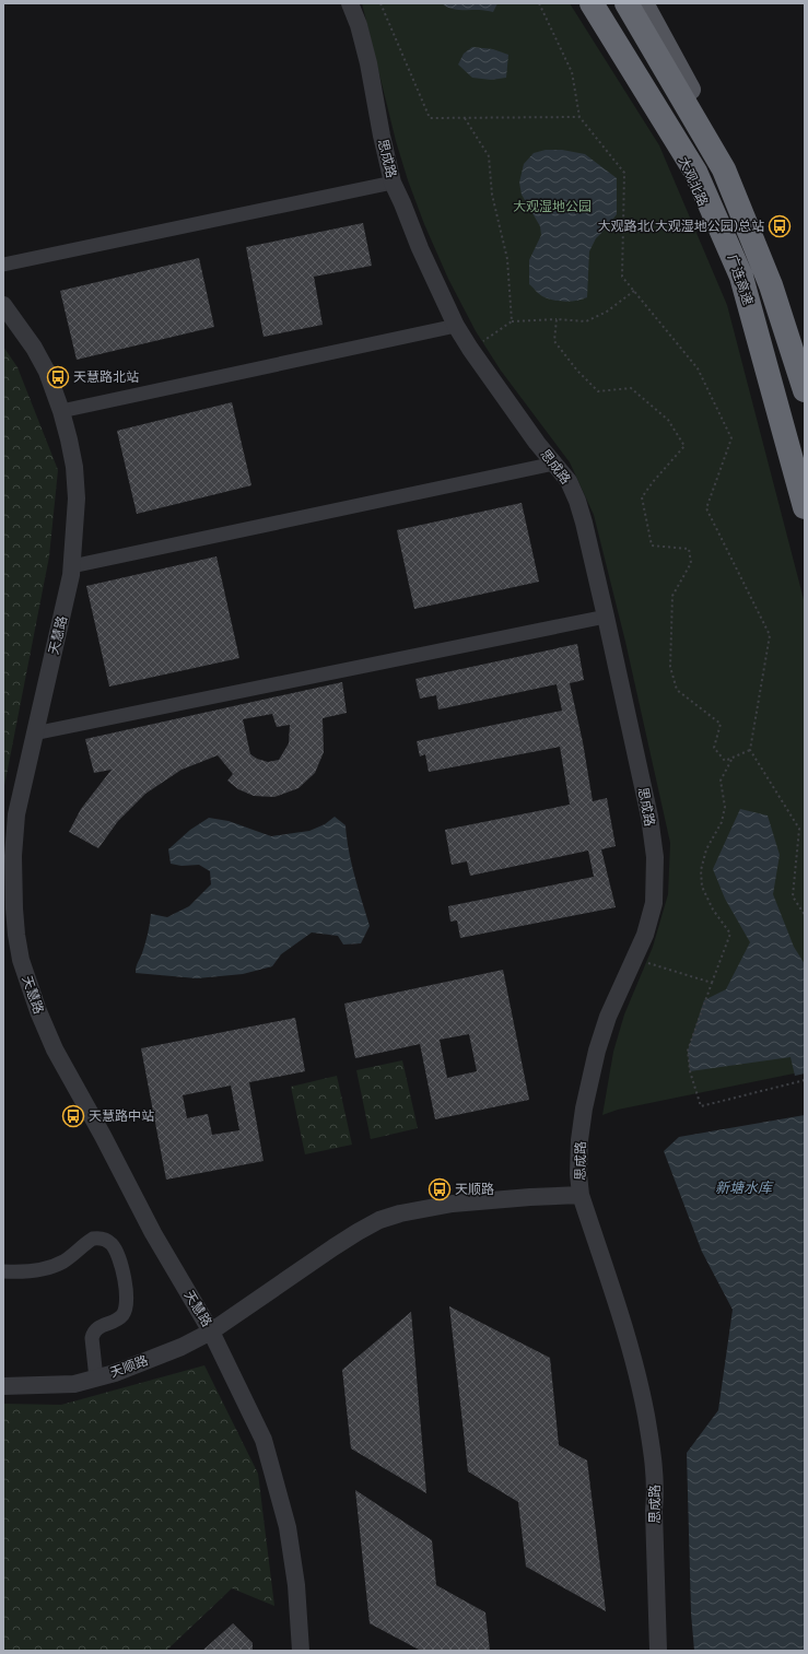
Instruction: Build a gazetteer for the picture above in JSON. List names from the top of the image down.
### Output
{
  "streets": {
    "highway": ["广连高速"],
    "main road": ["大观北路"],
    "street": ["思成路", "天慧路", "天顺路"]
  },
  "crossings": [
    ["思成路", "天顺路"],
    ["天慧路", "天顺路"]
  ],
  "water": ["新塘水库"],
  "parks": ["大观湿地公园"],
  "places": {
    "bus stop": [
      "大观路北(大观湿地公园)总站",
      "天慧路北站",
      "天慧路中站",
      "天顺路"
    ]
  }
}
